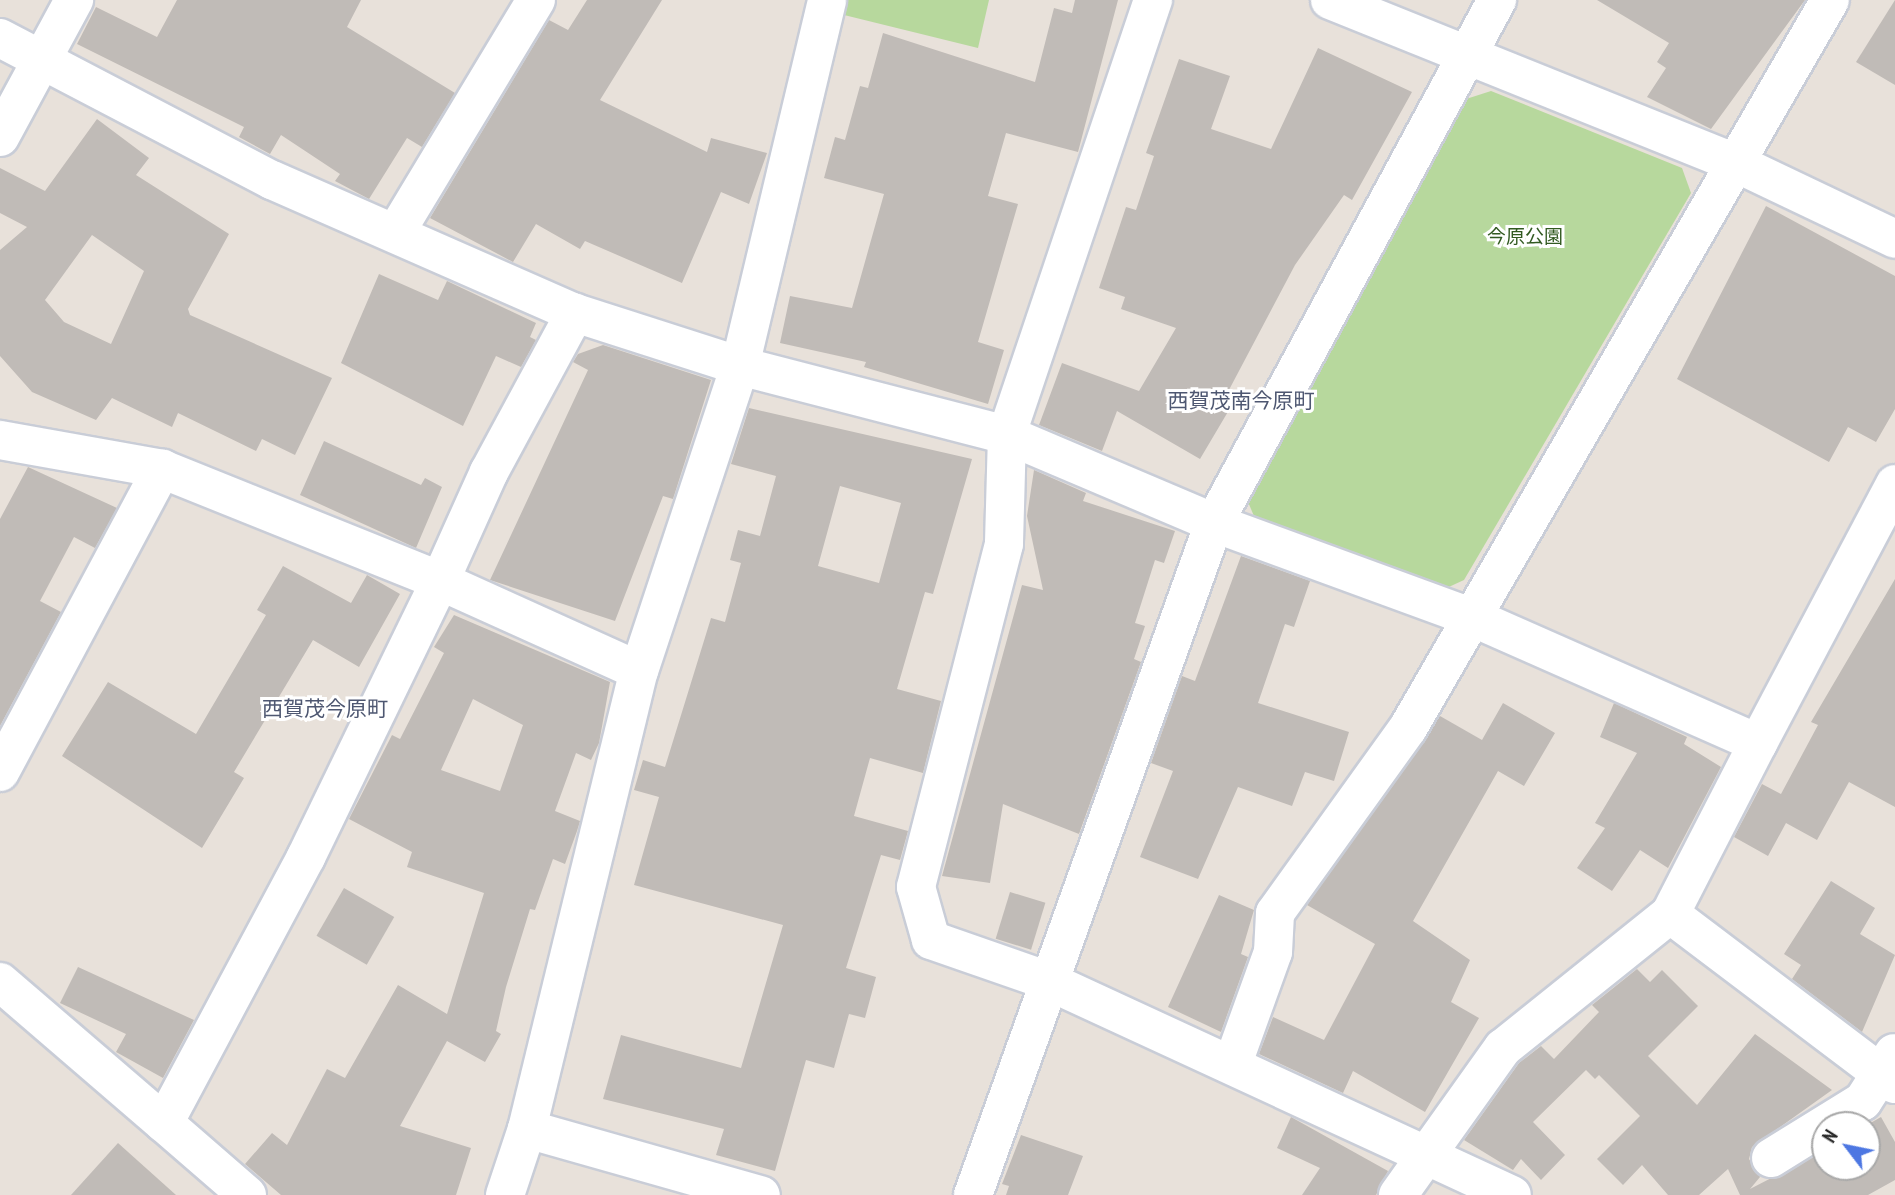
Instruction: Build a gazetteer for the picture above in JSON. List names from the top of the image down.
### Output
{
  "districts": ["西賀茂南今原町", "西賀茂今原町"],
  "parks": ["今原公園"],
  "north": "top left"
}
